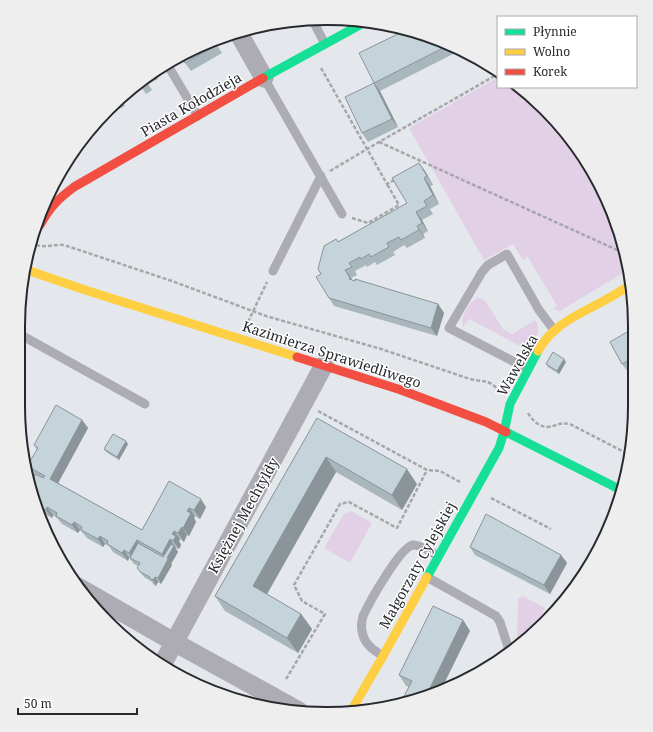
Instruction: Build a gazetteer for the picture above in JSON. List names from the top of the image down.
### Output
{
  "streets": {
    "street": [
      "Piasta Kołodzieja",
      "Kazimierza Sprawiedliwego",
      "Wawelska",
      "Księżnej Mechtyldy",
      "Małgorzaty Cylejskiej"
    ]
  },
  "crossings": [
    ["Kazimierza Sprawiedliwego", "Wawelska"],
    ["Kazimierza Sprawiedliwego", "Księżnej Mechtyldy"],
    ["Kazimierza Sprawiedliwego", "Małgorzaty Cylejskiej"],
    ["Wawelska", "Małgorzaty Cylejskiej"]
  ],
  "legend": ["Płynnie", "Wolno", "Korek"],
  "scale_bar": "50 m"
}
